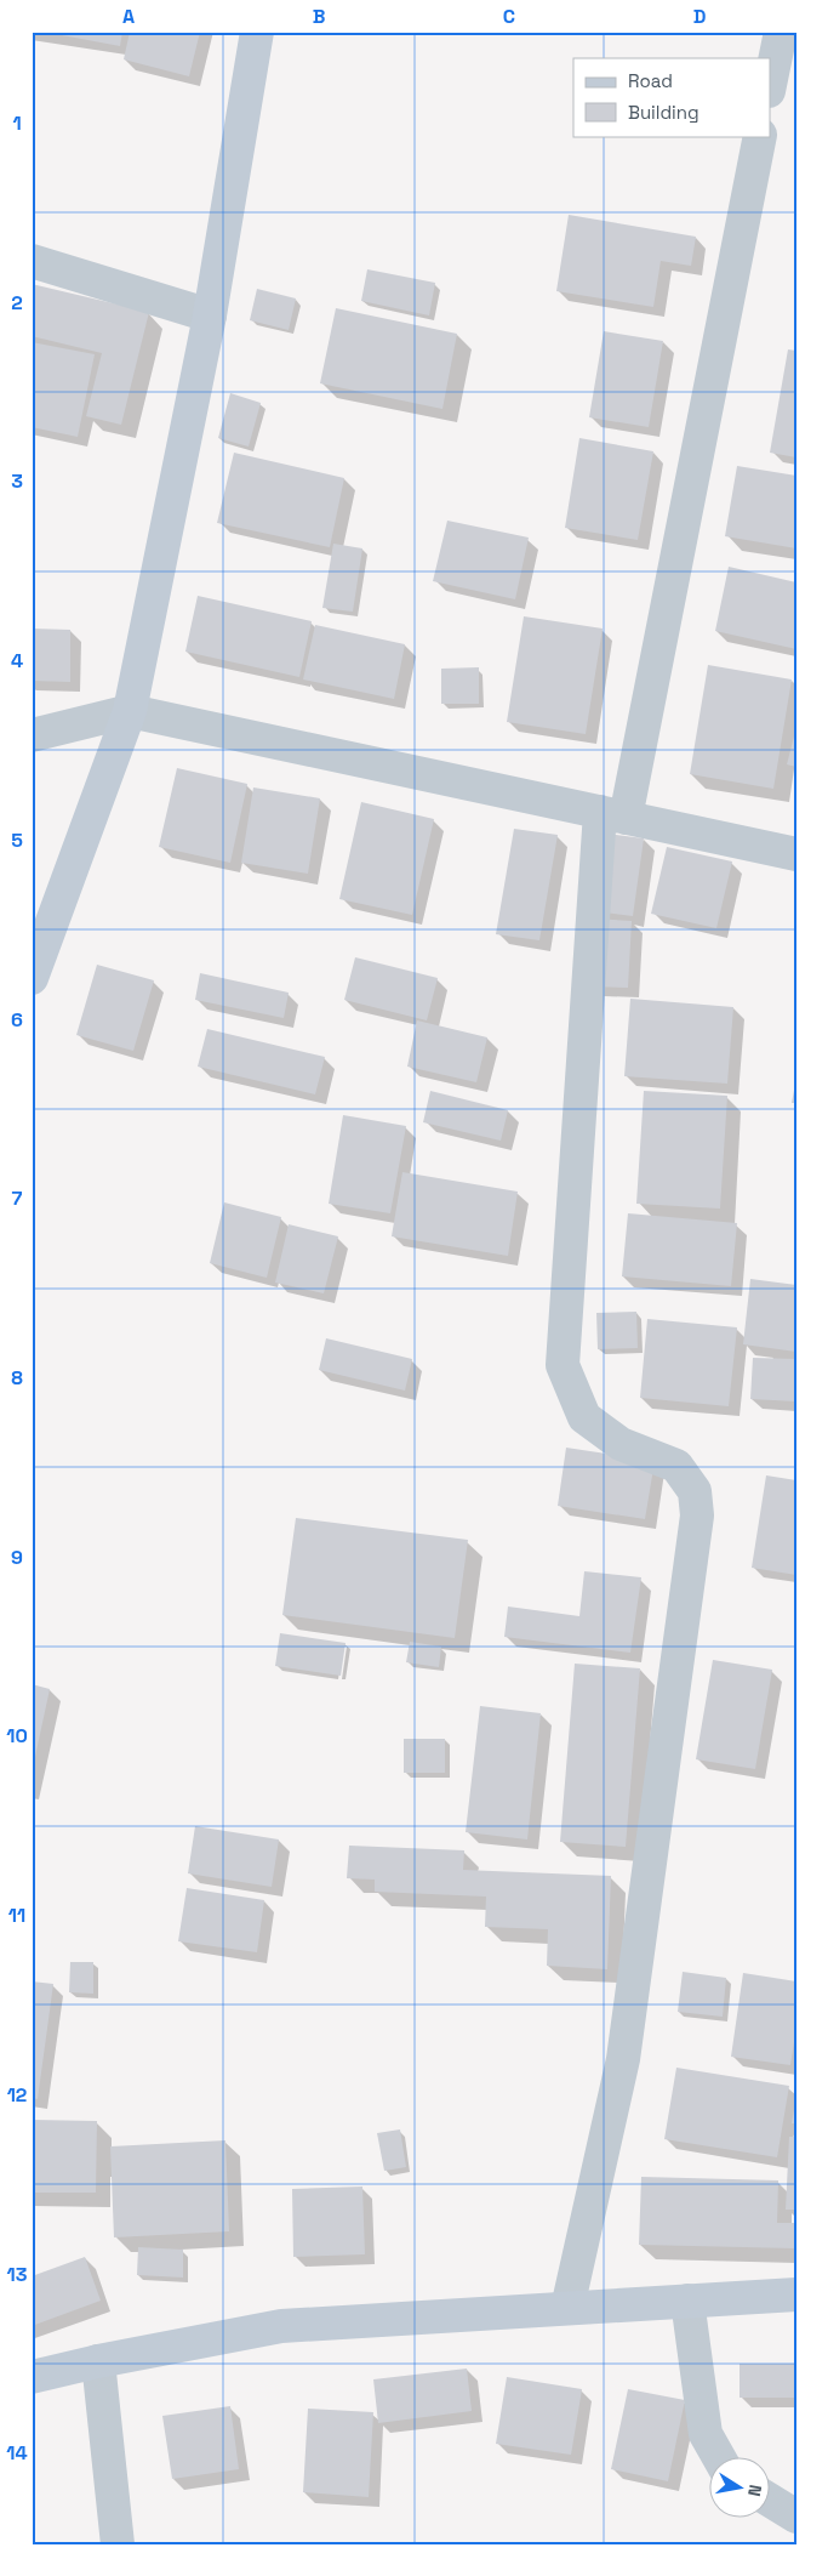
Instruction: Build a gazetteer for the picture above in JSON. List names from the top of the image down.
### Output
{
  "legend": ["Road", "Building"],
  "north": "right",
  "grid": {
    "columns": [
      "A",
      "B",
      "C",
      "D"
    ],
    "rows": [
      "1",
      "2",
      "3",
      "4",
      "5",
      "6",
      "7",
      "8",
      "9",
      "10",
      "11",
      "12",
      "13",
      "14"
    ]
  }
}
